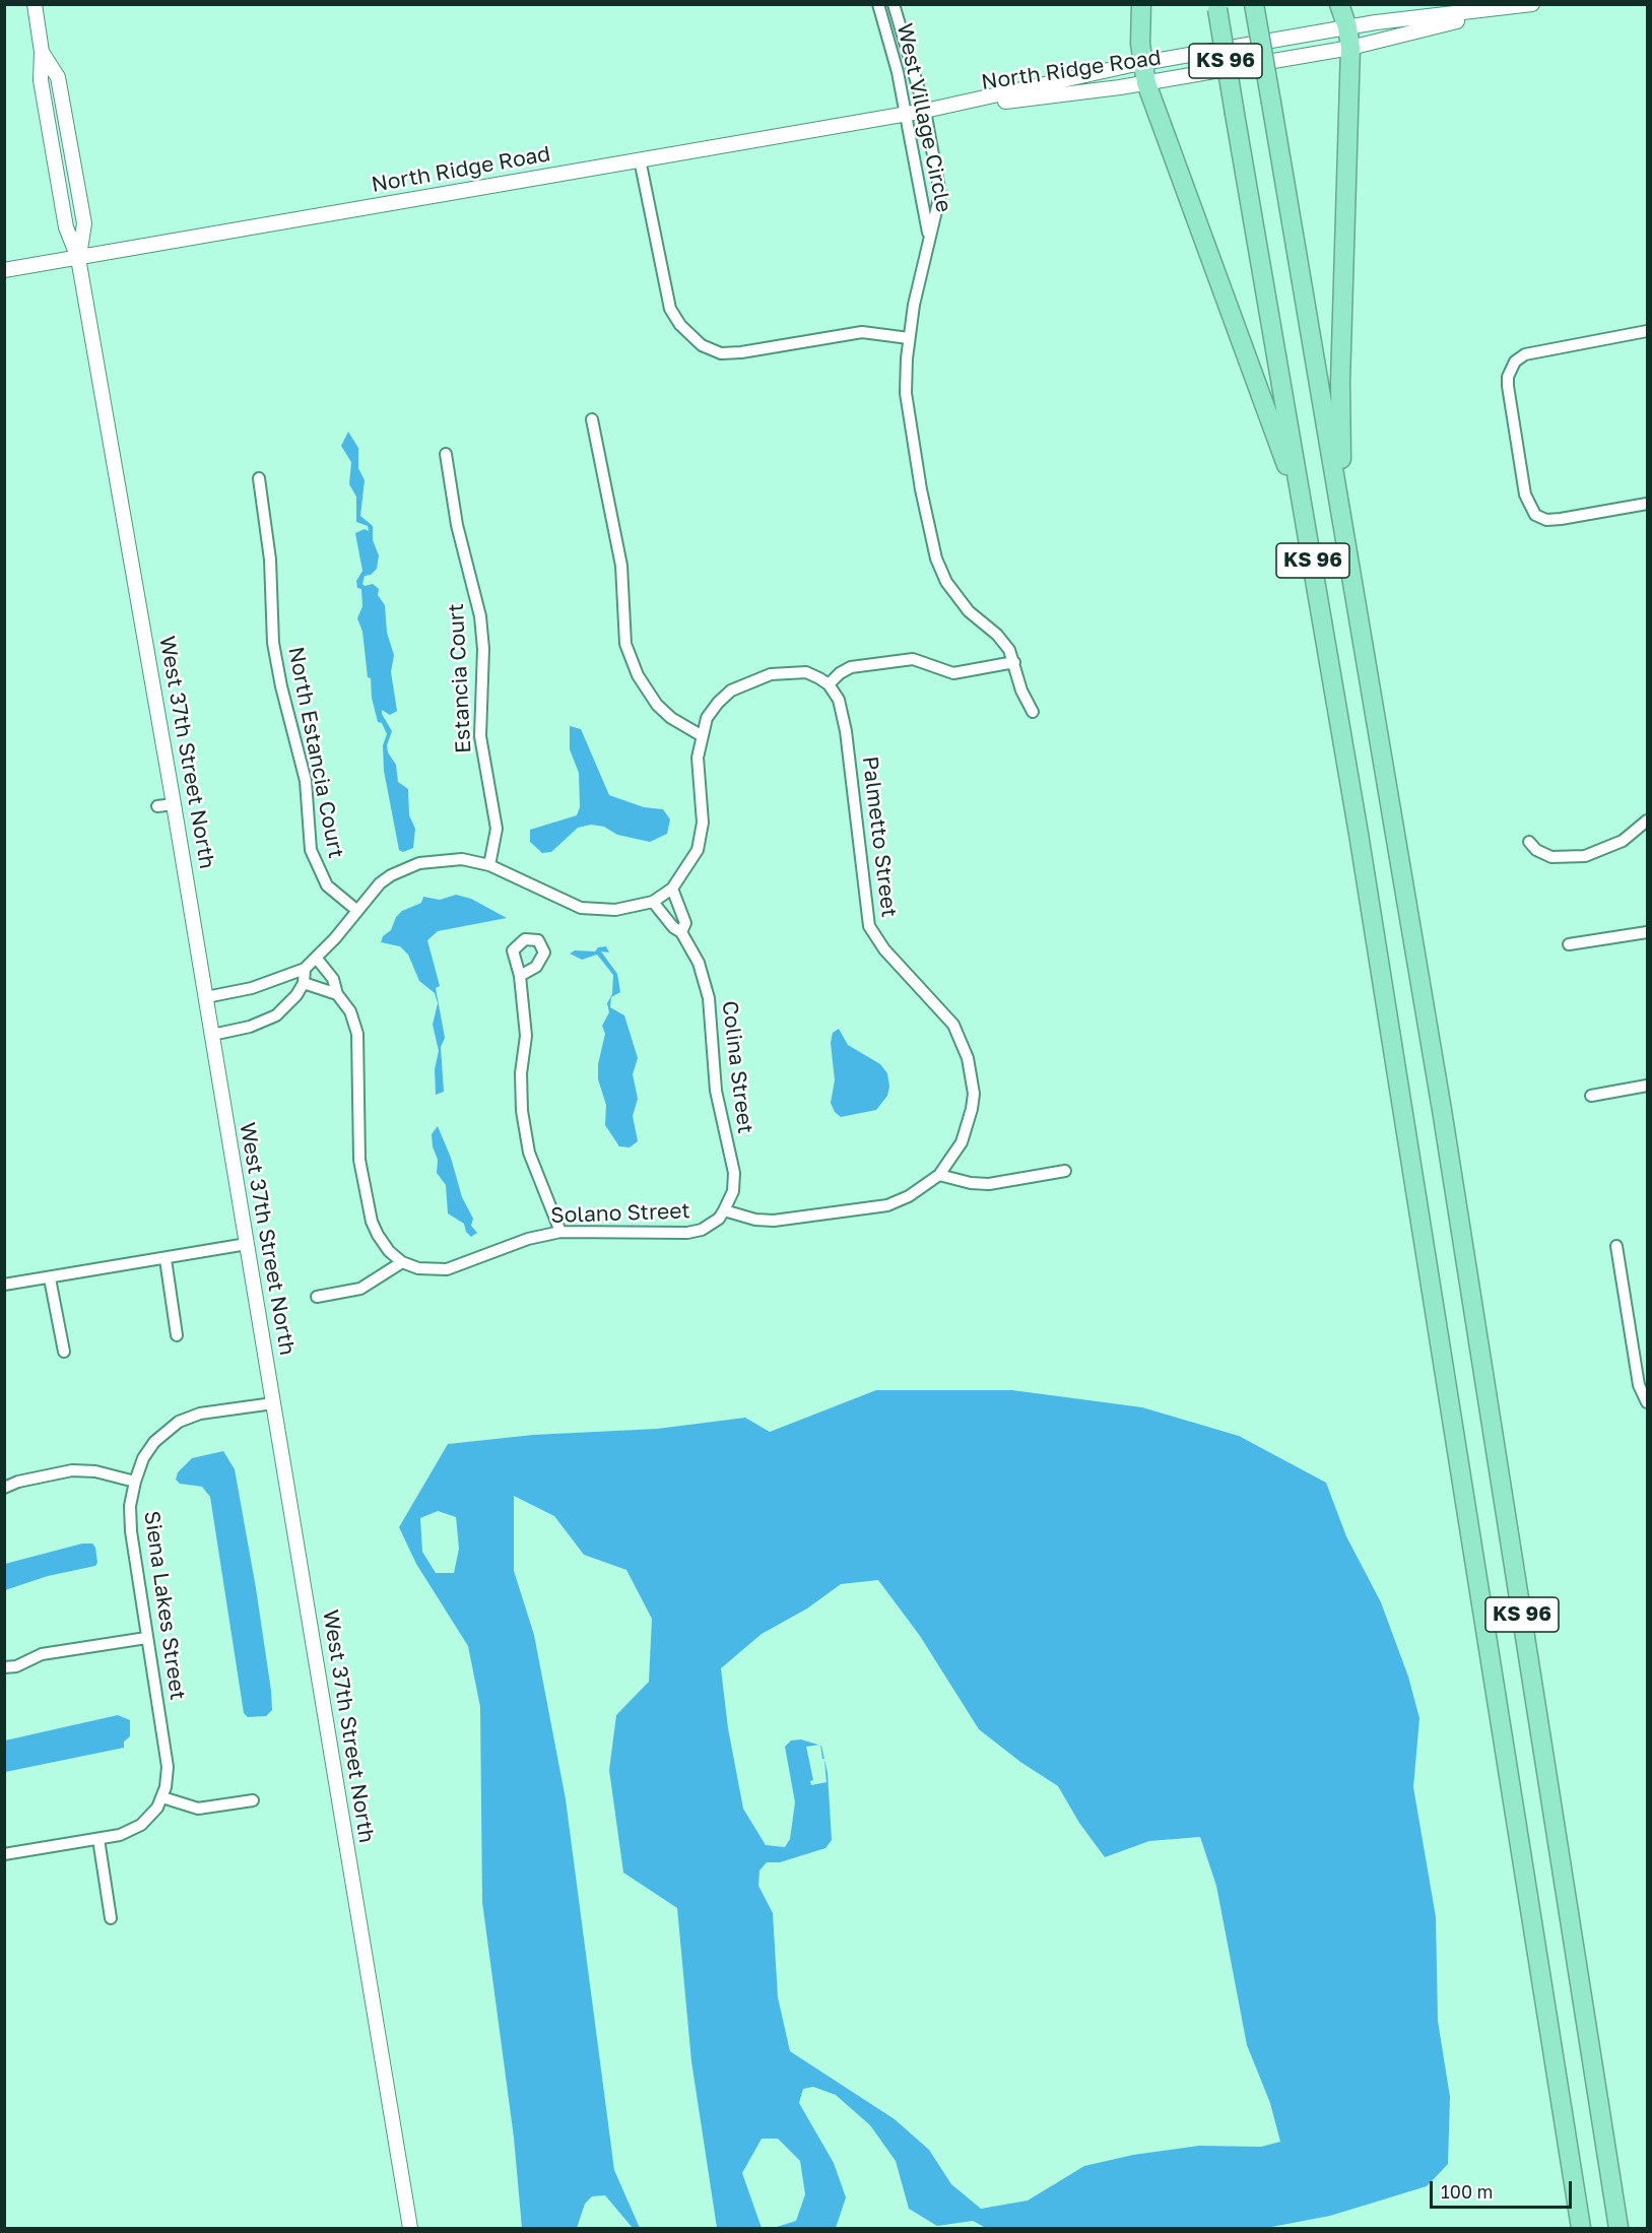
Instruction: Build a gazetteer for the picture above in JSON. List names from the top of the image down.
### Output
{
  "streets": {
    "highway": ["KS 96"],
    "street": [
      "North Ridge Road",
      "West Village Circle",
      "Estancia Court",
      "West 37th Street North",
      "North Estancia Court",
      "Palmetto Street",
      "Colina Street",
      "Solano Street",
      "Siena Lakes Street"
    ]
  },
  "crossings": [
    ["North Ridge Road", "West Village Circle"],
    ["North Ridge Road", "West 37th Street North"],
    ["West 37th Street North", "Siena Lakes Street"],
    ["Colina Street", "Solano Street"]
  ],
  "scale_bar": "100 m"
}
